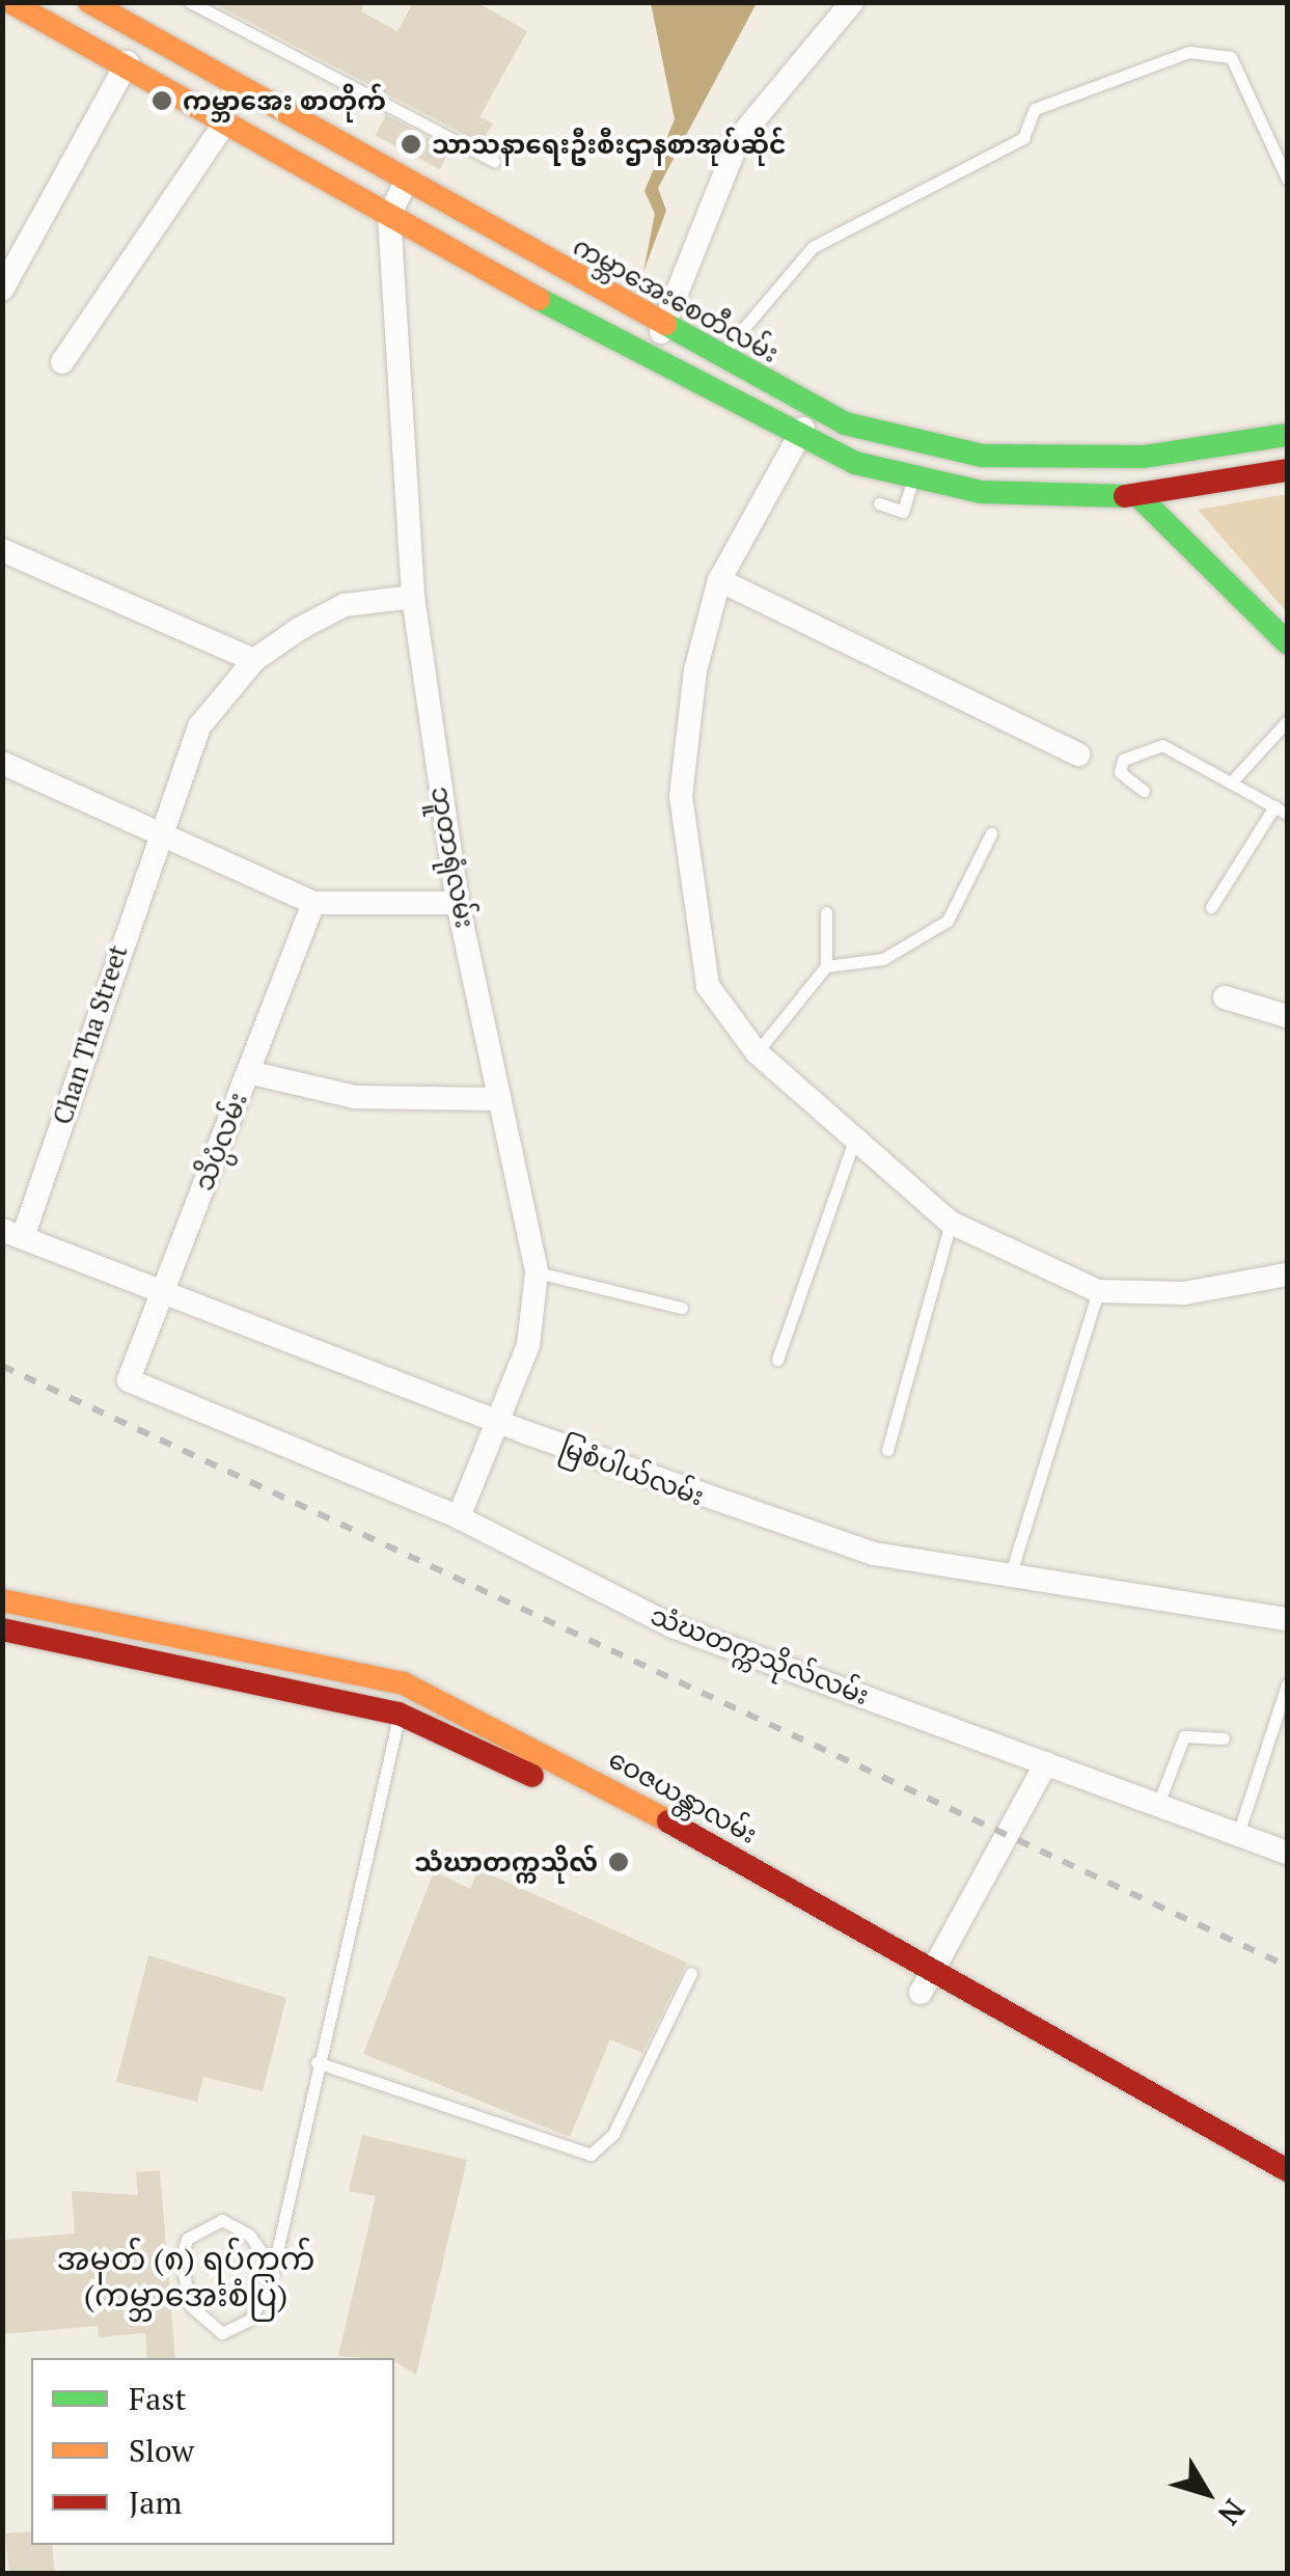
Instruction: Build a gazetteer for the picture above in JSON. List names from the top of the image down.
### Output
{
  "streets": {
    "main road": ["ကမ္ဘာအေးစေတီလမ်း", "ဝေဇယန္တာလမ်း"],
    "street": [
      "ဘူတာရုံလမ်း",
      "Chan Tha Street",
      "သိပ္ပံလမ်း",
      "မြစံပါယ်လမ်း",
      "သံဃတက္ကသိုလ်လမ်း"
    ]
  },
  "crossings": [
    ["ကမ္ဘာအေးစေတီလမ်း", "ဘူတာရုံလမ်း"],
    ["ဘူတာရုံလမ်း", "Chan Tha Street"],
    ["ဘူတာရုံလမ်း", "မြစံပါယ်လမ်း"],
    ["ဘူတာရုံလမ်း", "သံဃတက္ကသိုလ်လမ်း"],
    ["Chan Tha Street", "မြစံပါယ်လမ်း"],
    ["သိပ္ပံလမ်း", "မြစံပါယ်လမ်း"],
    ["သိပ္ပံလမ်း", "သံဃတက္ကသိုလ်လမ်း"]
  ],
  "districts": ["အမှတ် (၈) ရပ်ကွက် (ကမ္ဘာအေးစံပြ)"],
  "places": ["ကမ္ဘာအေး စာတိုက်", "သာသနာရေးဦးစီးဌာနစာအုပ်ဆိုင်", "သံဃာတက္ကသိုလ်"],
  "legend": ["Fast", "Slow", "Jam"],
  "north": "bottom right"
}
